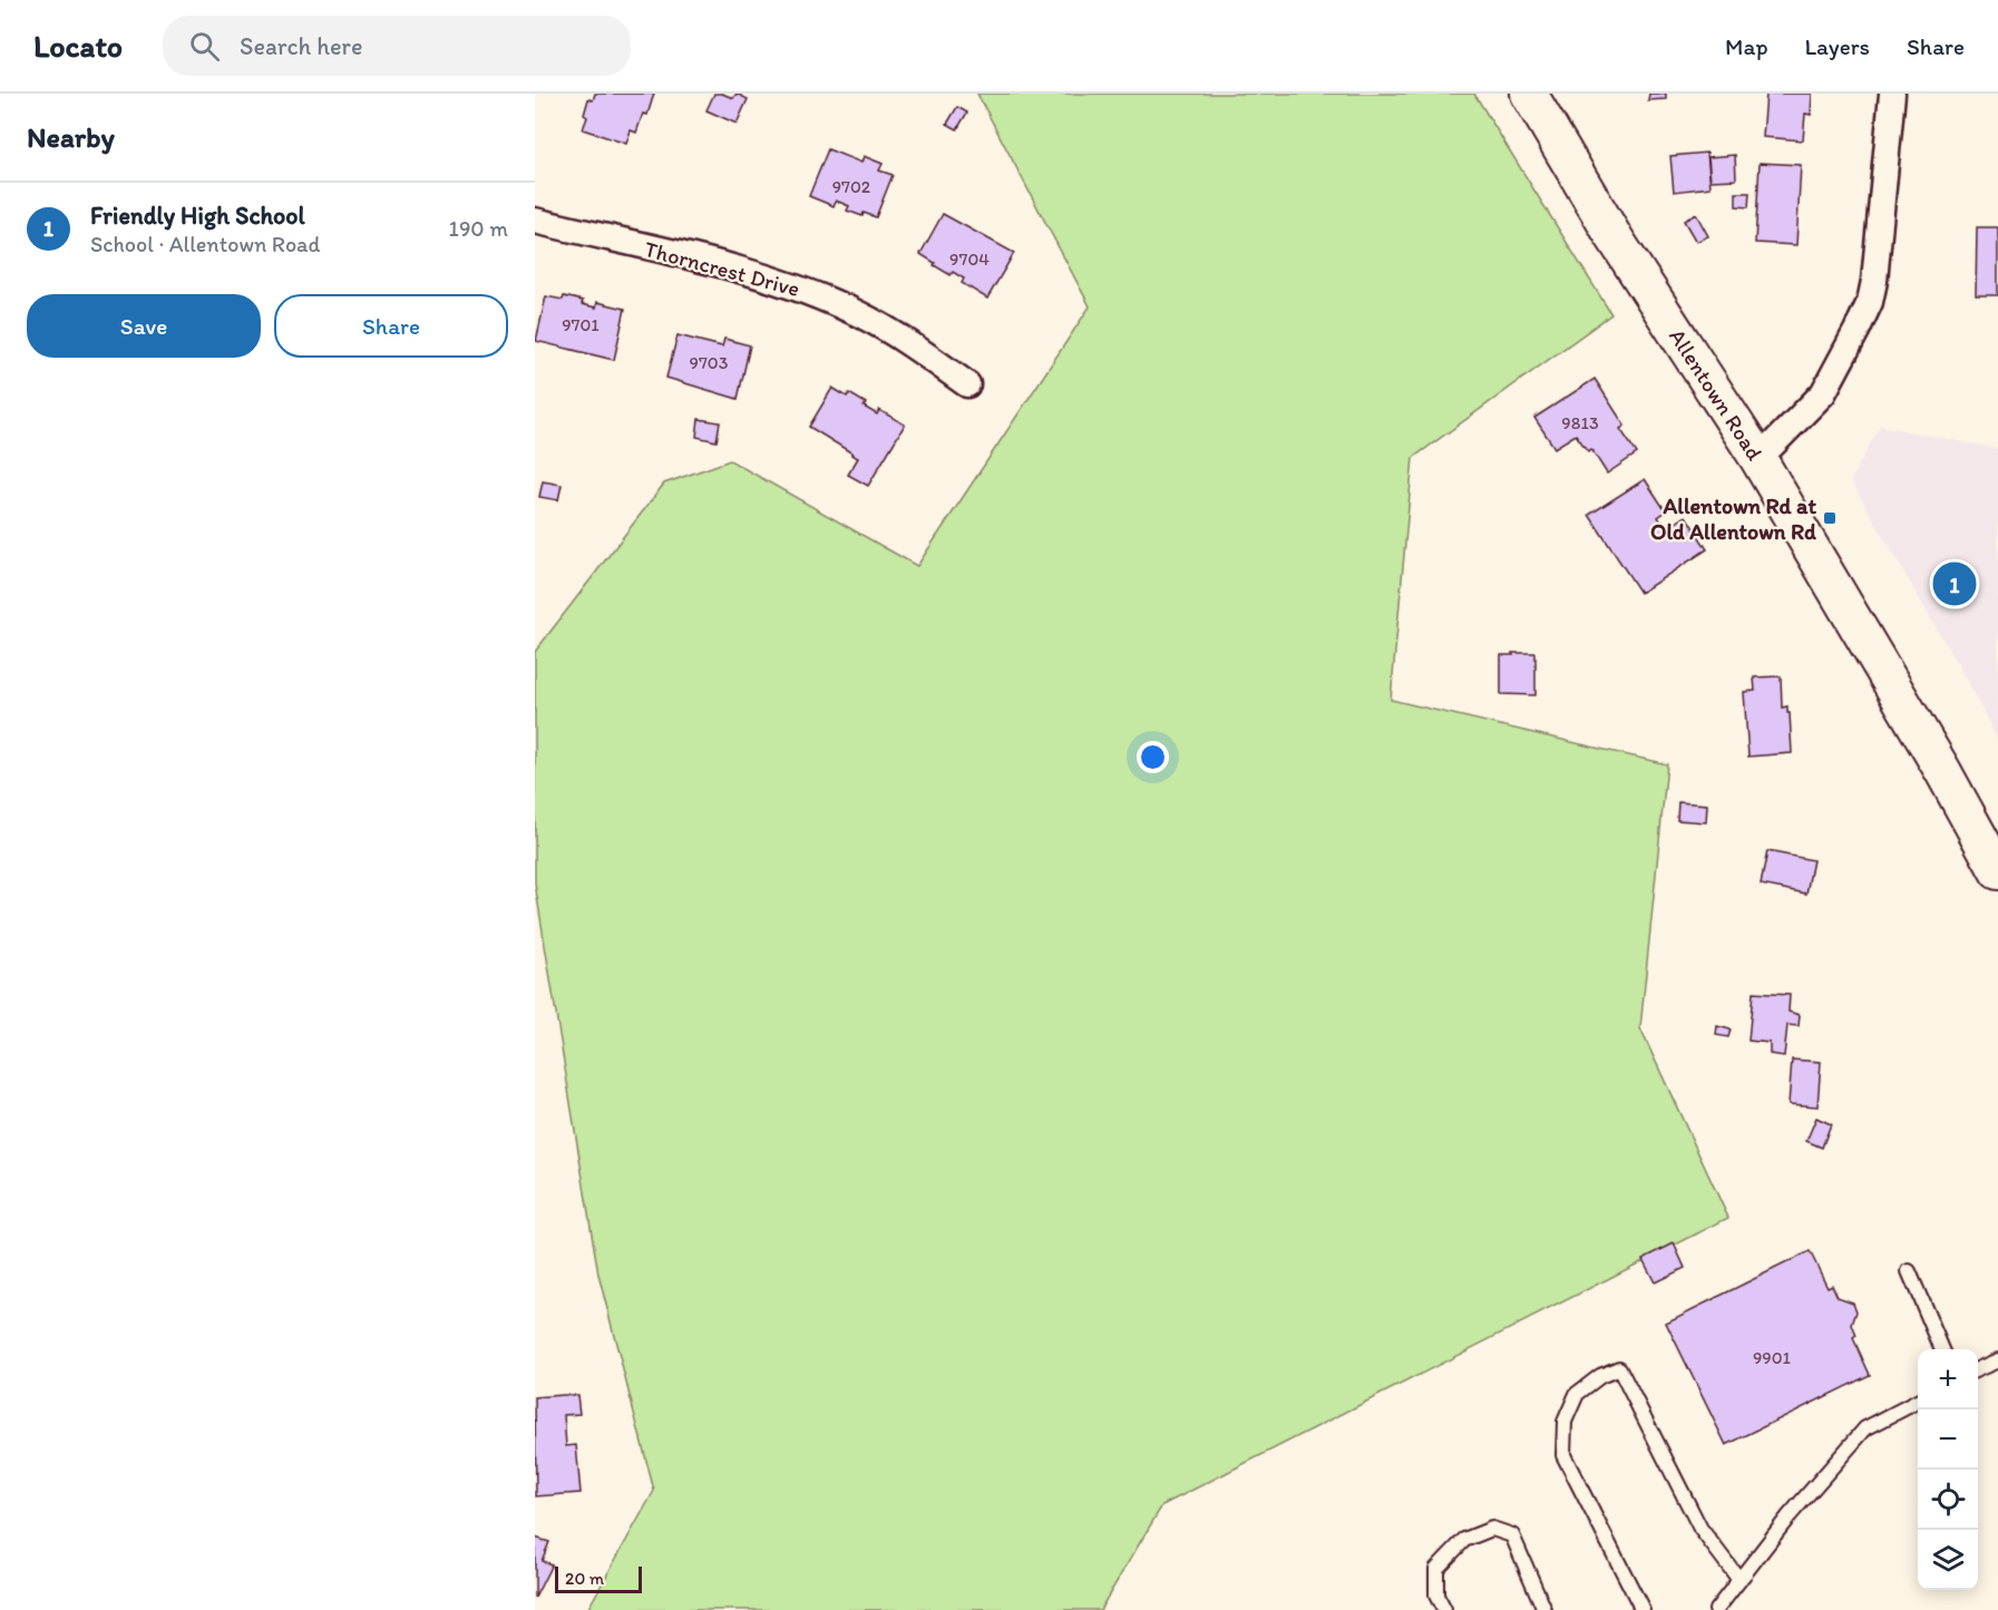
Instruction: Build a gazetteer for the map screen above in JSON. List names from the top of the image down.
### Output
{
  "streets": {
    "main road": ["Allentown Road"],
    "street": ["Thorncrest Drive"]
  },
  "places": {
    "transit": ["Allentown Rd at Old Allentown Rd"]
  },
  "house_numbers": [
    "9702",
    "9704",
    "9701",
    "9703",
    "9813",
    "9901"
  ],
  "scale_bar": "20 m",
  "page": {
    "header": "Locato",
    "search": "Search here",
    "nav": ["Map", "Layers", "Share"],
    "heading": "Nearby",
    "list": [
      {
        "mark": "1",
        "name": "Friendly High School",
        "note": "School · Allentown Road",
        "value": "190 m"
      }
    ],
    "buttons": ["Save", "Share"],
    "pins": "1",
    "map_buttons": ["+", "−"],
    "scale": "20 m"
  }
}
